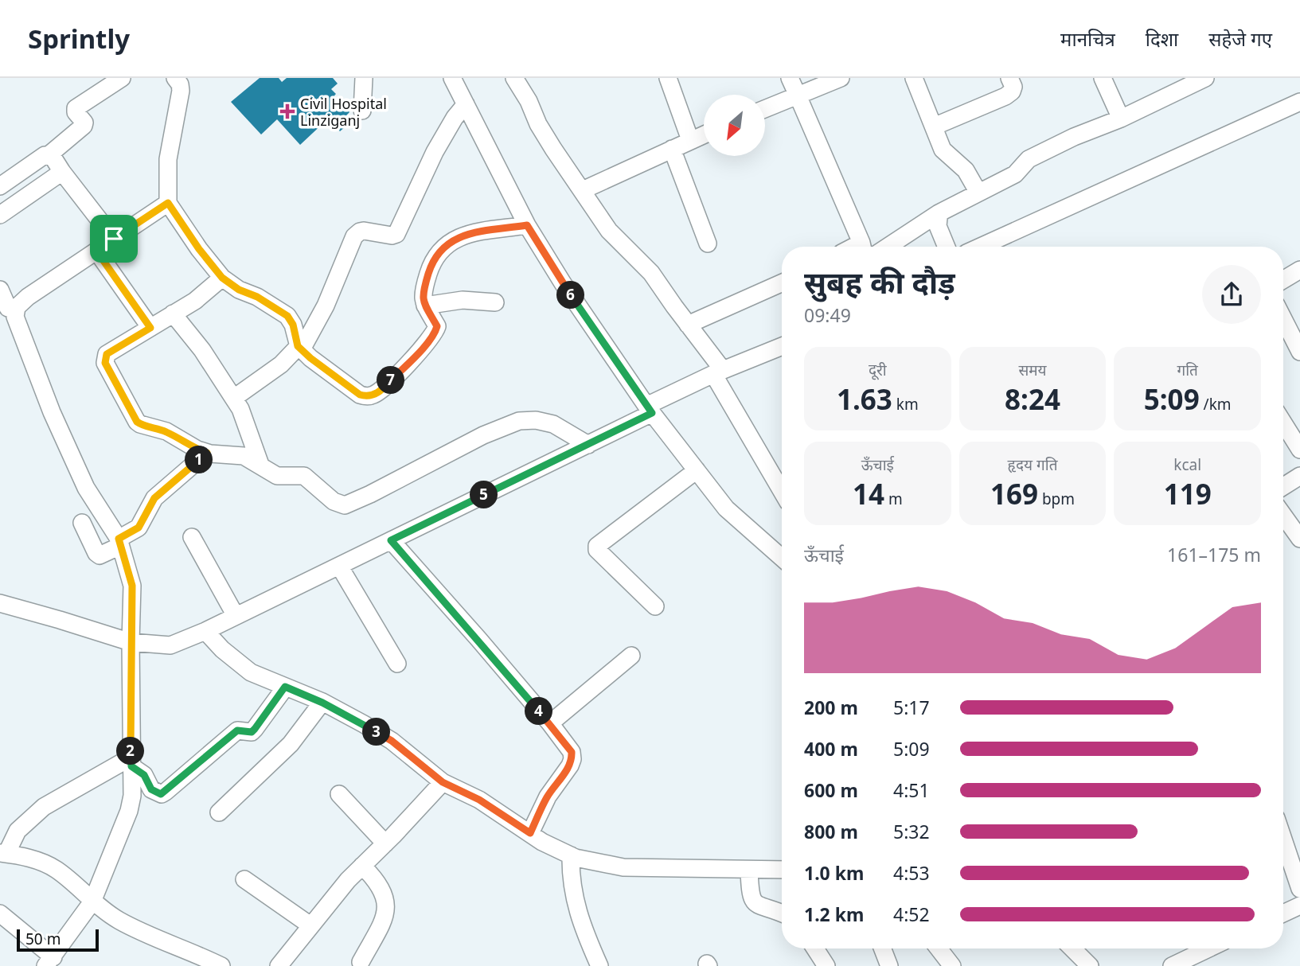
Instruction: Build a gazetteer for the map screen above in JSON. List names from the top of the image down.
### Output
{
  "places": {
    "health": ["Civil Hospital Linziganj"]
  },
  "scale_bar": "50 m",
  "north": "bottom left",
  "page": {
    "header": "Sprintly",
    "nav": ["मानचित्र", "दिशा", "सहेजे गए"],
    "heading": ["सुबह की दौड़", "09:49"],
    "pins": [
      "6",
      "7",
      "1",
      "5",
      "4",
      "3",
      "2"
    ],
    "stats": [
      ["दूरी", "1.63 km"],
      ["समय", "8:24"],
      ["गति", "5:09 /km"],
      ["ऊँचाई", "14 m"],
      ["हृदय गति", "169 bpm"],
      ["kcal", "119"]
    ],
    "chart": ["ऊँचाई", "161–175 m"],
    "list": [
      {
        "name": "200 m",
        "note": "5:17"
      },
      {
        "name": "400 m",
        "note": "5:09"
      },
      {
        "name": "600 m",
        "note": "4:51"
      },
      {
        "name": "800 m",
        "note": "5:32"
      },
      {
        "name": "1.0 km",
        "note": "4:53"
      },
      {
        "name": "1.2 km",
        "note": "4:52"
      }
    ],
    "scale": "50 m"
  }
}
